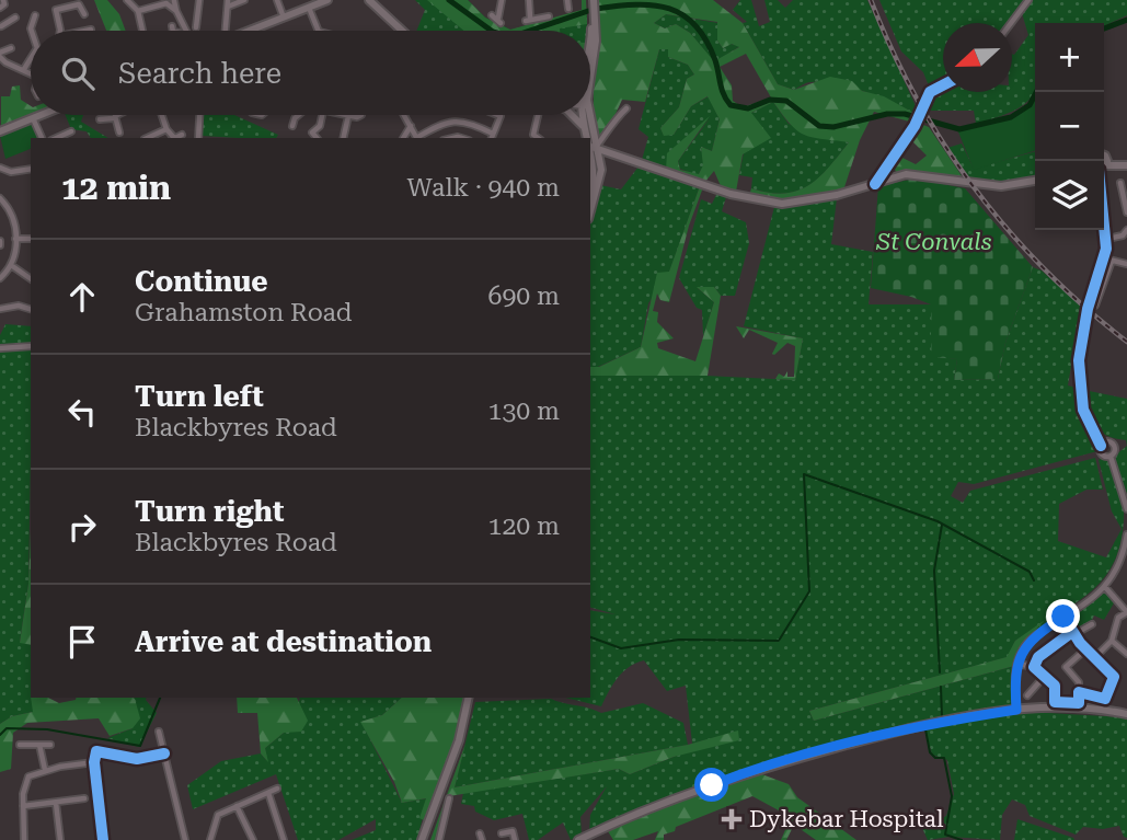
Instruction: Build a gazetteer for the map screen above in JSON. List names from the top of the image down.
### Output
{
  "parks": ["St Convals"],
  "places": {
    "health": ["Dykebar Hospital"]
  },
  "north": "left",
  "page": {
    "map_buttons": ["+", "−"],
    "search": "Search here",
    "heading": ["12 min", "Walk · 940 m"],
    "list": [
      ["Continue", "Grahamston Road", "690 m"],
      ["Turn left", "Blackbyres Road", "130 m"],
      ["Turn right", "Blackbyres Road", "120 m"],
      "Arrive at destination"
    ]
  }
}
